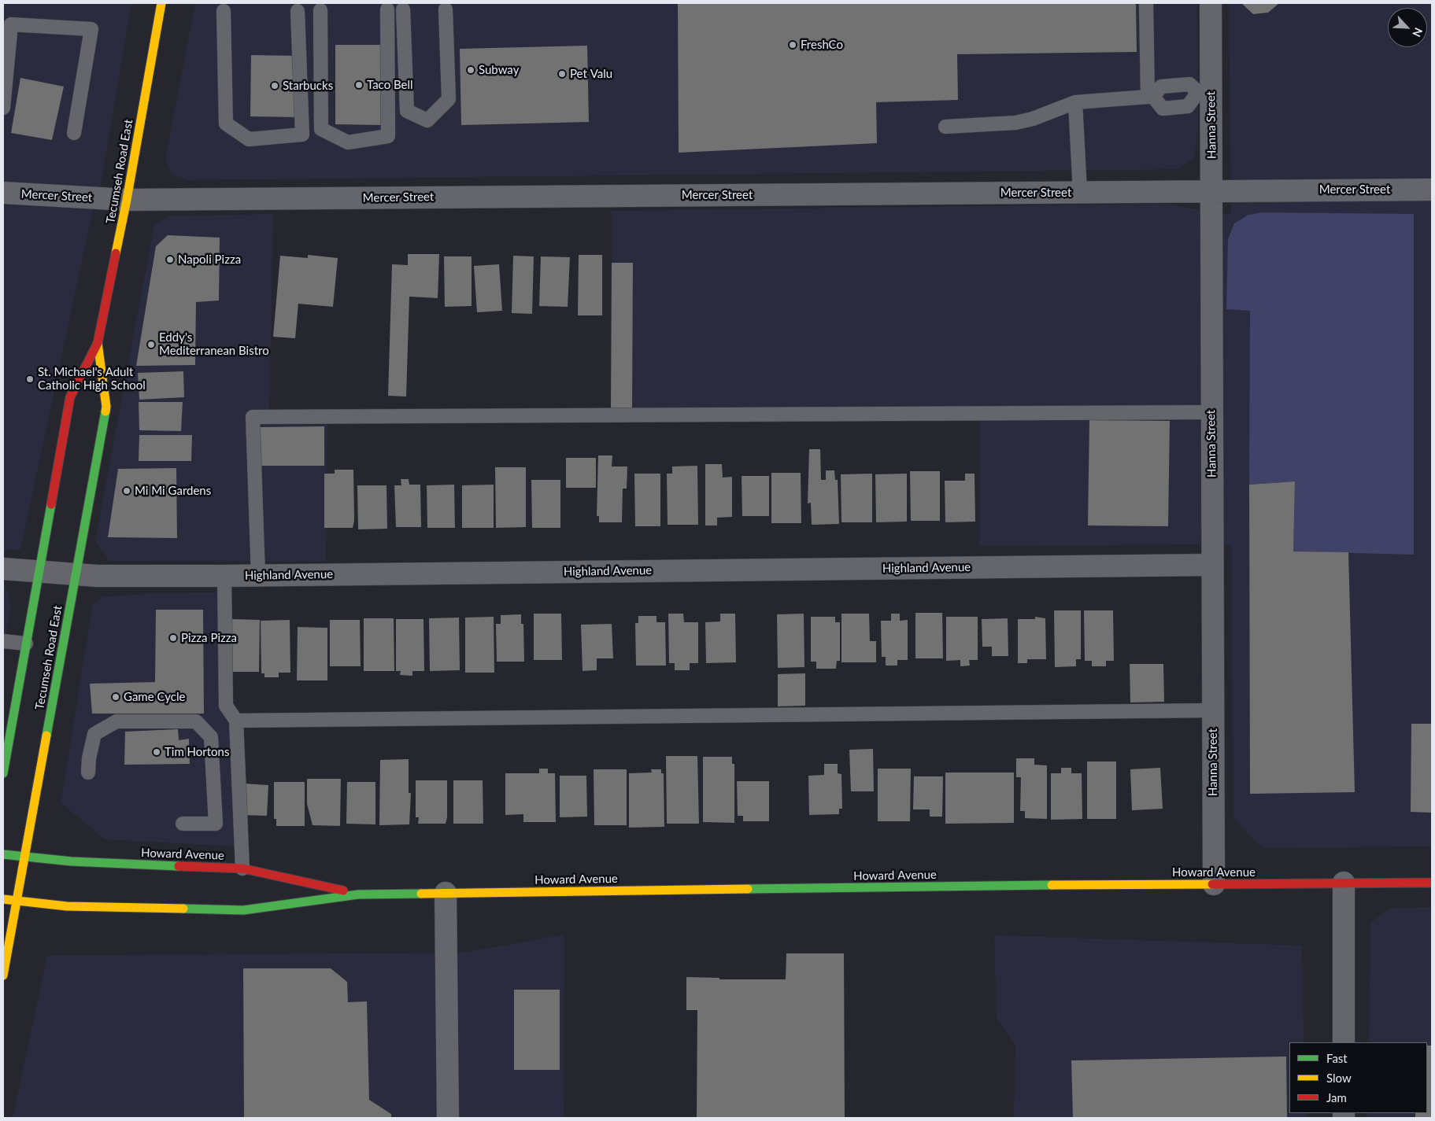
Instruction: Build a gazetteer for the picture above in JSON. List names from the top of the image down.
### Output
{
  "streets": {
    "main road": ["Tecumseh Road East", "Howard Avenue"],
    "street": ["Hanna Street", "Mercer Street", "Highland Avenue"]
  },
  "crossings": [
    ["Hanna Street", "Mercer Street"],
    ["Hanna Street", "Highland Avenue"],
    ["Hanna Street", "Howard Avenue"],
    ["Tecumseh Road East", "Mercer Street"],
    ["Tecumseh Road East", "Highland Avenue"],
    ["Tecumseh Road East", "Howard Avenue"]
  ],
  "places": [
    "FreshCo",
    "Subway",
    "Pet Valu",
    "Taco Bell",
    "Starbucks",
    "Napoli Pizza",
    "Eddy's Mediterranean Bistro",
    "St. Michael's Adult Catholic High School",
    "Mi Mi Gardens",
    "Pizza Pizza",
    "Game Cycle",
    "Tim Hortons"
  ],
  "legend": ["Fast", "Slow", "Jam"],
  "north": "bottom right"
}
